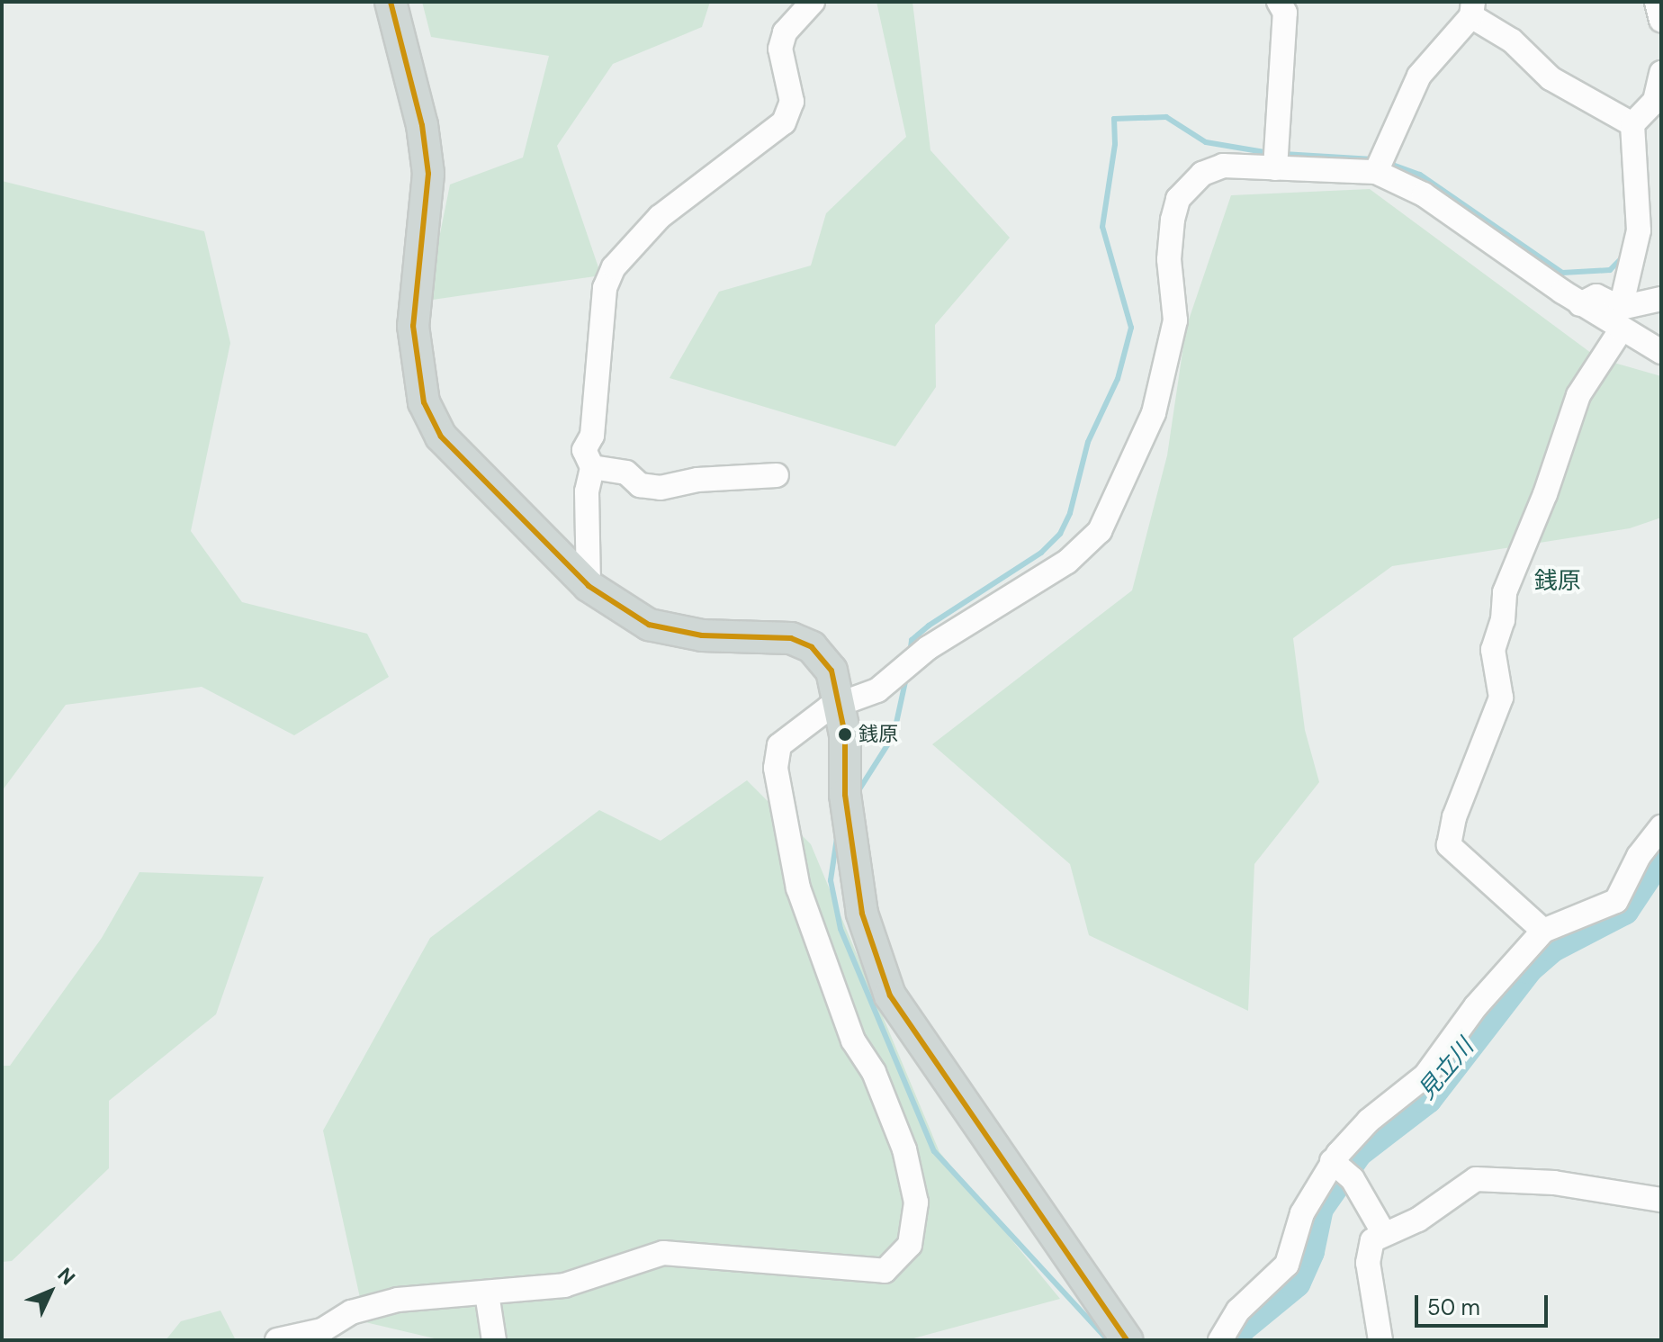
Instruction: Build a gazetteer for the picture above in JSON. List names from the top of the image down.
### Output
{
  "districts": ["銭原"],
  "water": ["見立川"],
  "places": ["銭原"],
  "scale_bar": "50 m",
  "north": "top right"
}
